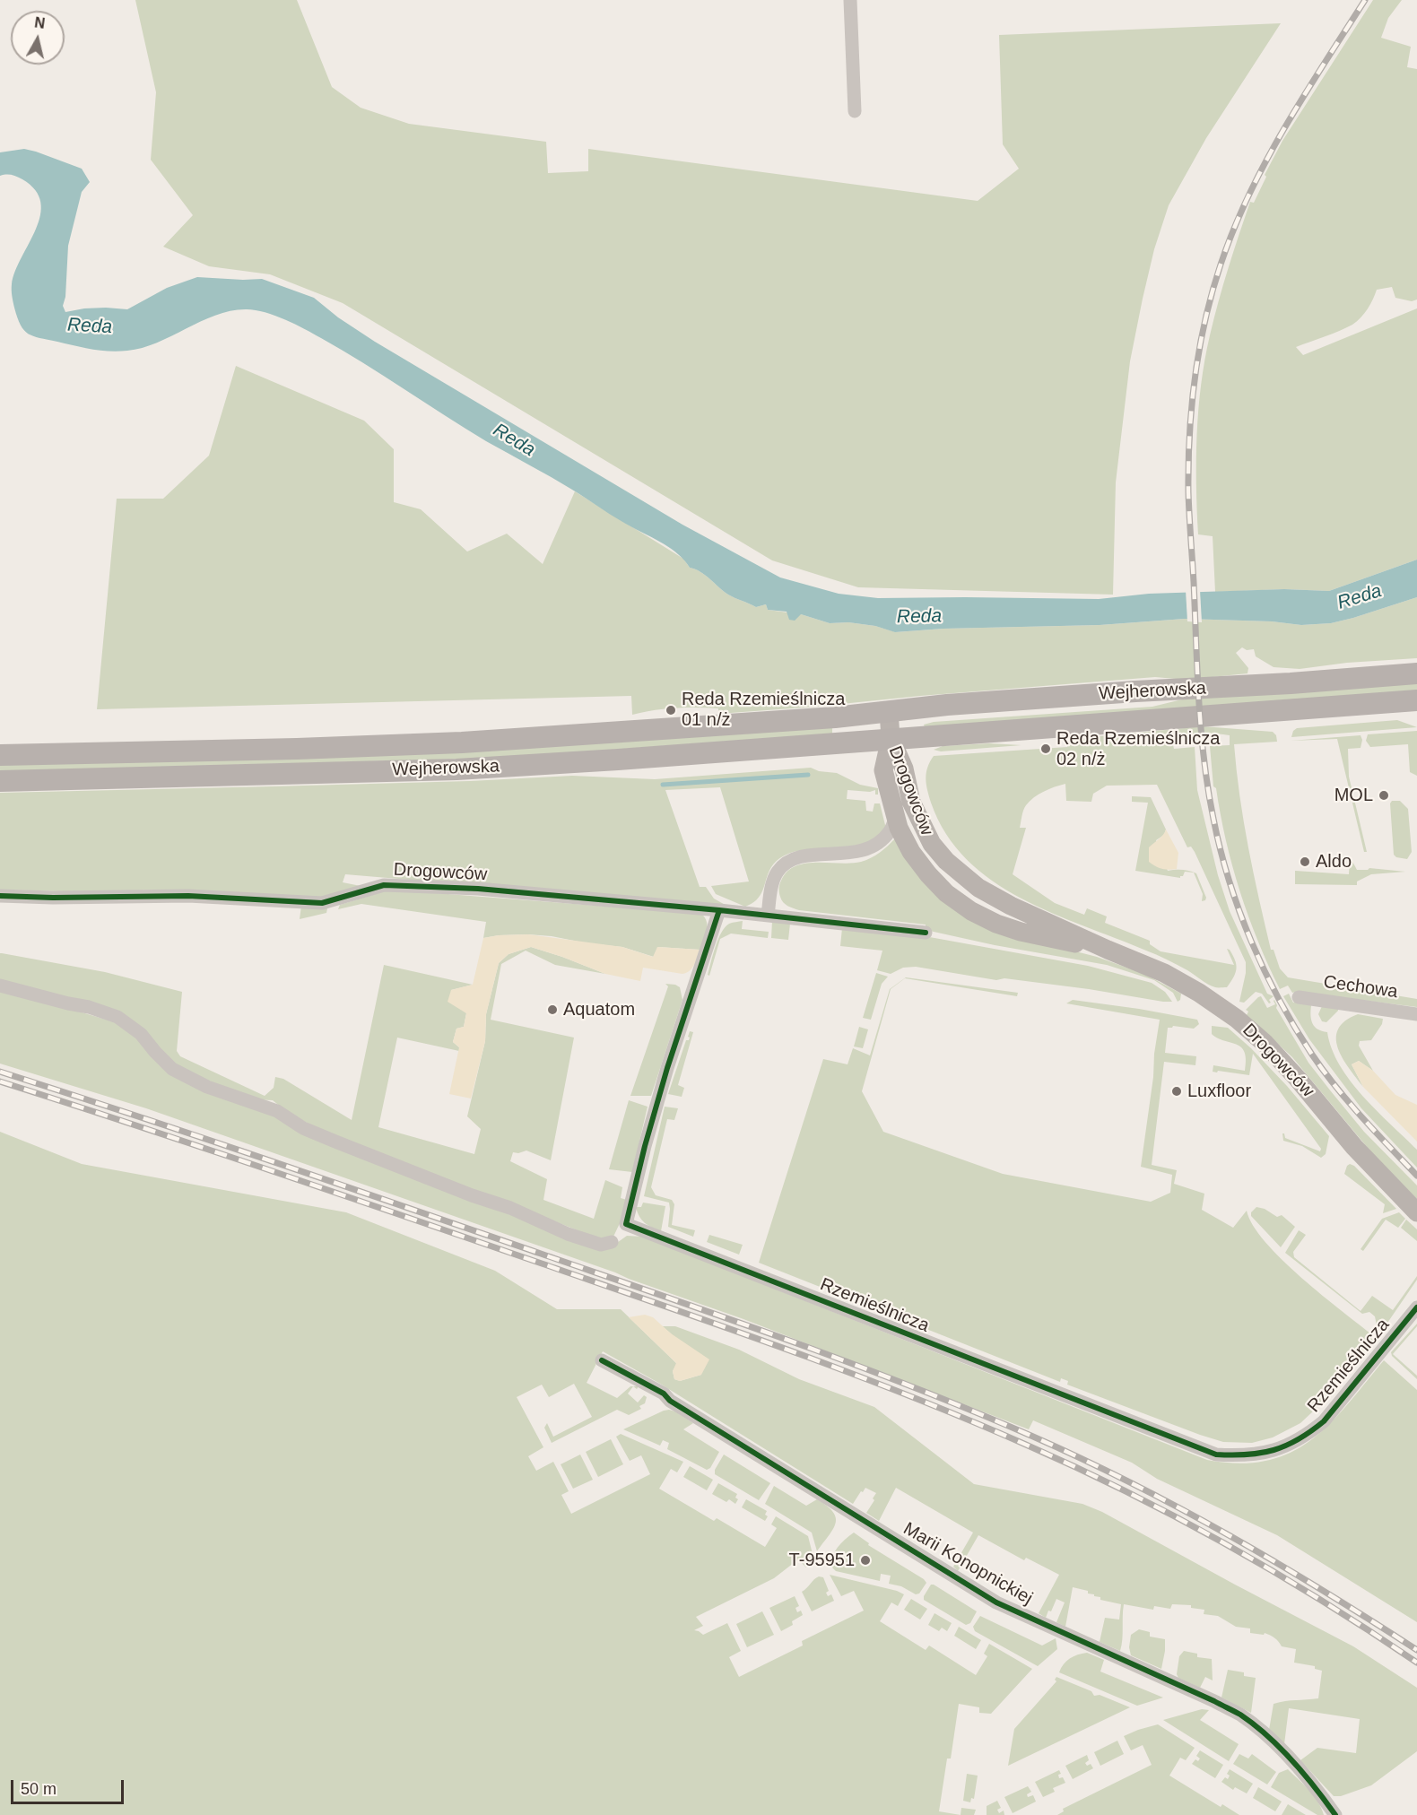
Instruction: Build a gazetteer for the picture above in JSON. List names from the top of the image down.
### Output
{
  "streets": {
    "main road": ["Wejherowska"],
    "street": [
      "Drogowców",
      "Cechowa",
      "Rzemieślnicza",
      "Marii Konopnickiej"
    ]
  },
  "crossings": [
    ["Wejherowska", "Drogowców"],
    ["Drogowców", "Rzemieślnicza"]
  ],
  "water": ["Reda"],
  "places": [
    "Reda Rzemieślnicza 01 n/ż",
    "Reda Rzemieślnicza 02 n/ż",
    "MOL",
    "Aldo",
    "Aquatom",
    "Luxfloor",
    "T-95951"
  ],
  "scale_bar": "50 m",
  "north": "top"
}
